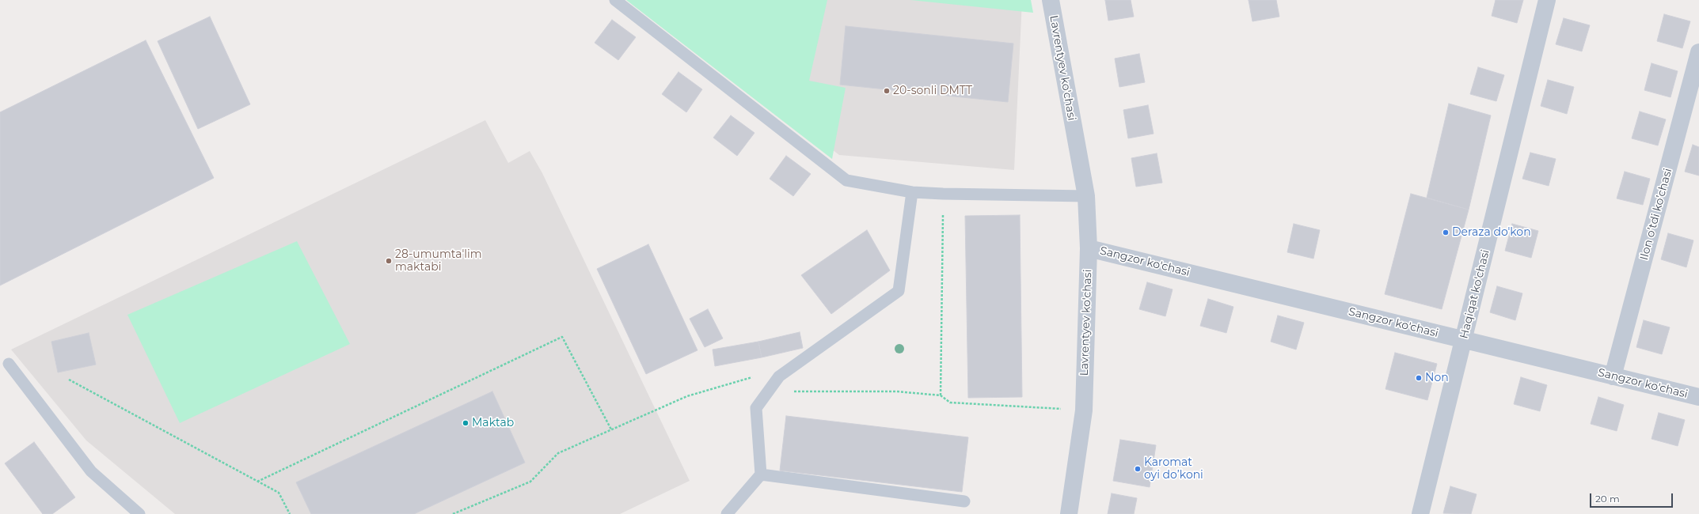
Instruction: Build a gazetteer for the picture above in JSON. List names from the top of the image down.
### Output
{
  "streets": {
    "street": [
      "Lavrentyev ko'chasi",
      "Ilon o’tdi ko’chasi",
      "Sangzor ko'chasi",
      "Haqiqat ko'chasi"
    ]
  },
  "crossings": [
    ["Lavrentyev ko'chasi", "Sangzor ko'chasi"],
    ["Ilon o’tdi ko’chasi", "Sangzor ko'chasi"],
    ["Sangzor ko'chasi", "Haqiqat ko'chasi"]
  ],
  "places": [
    "20-sonli DMTT",
    "Deraza do'kon",
    "28-umumta'lim maktabi",
    "Non",
    "Maktab",
    "Karomat oyi do’koni"
  ],
  "scale_bar": "20 m"
}
